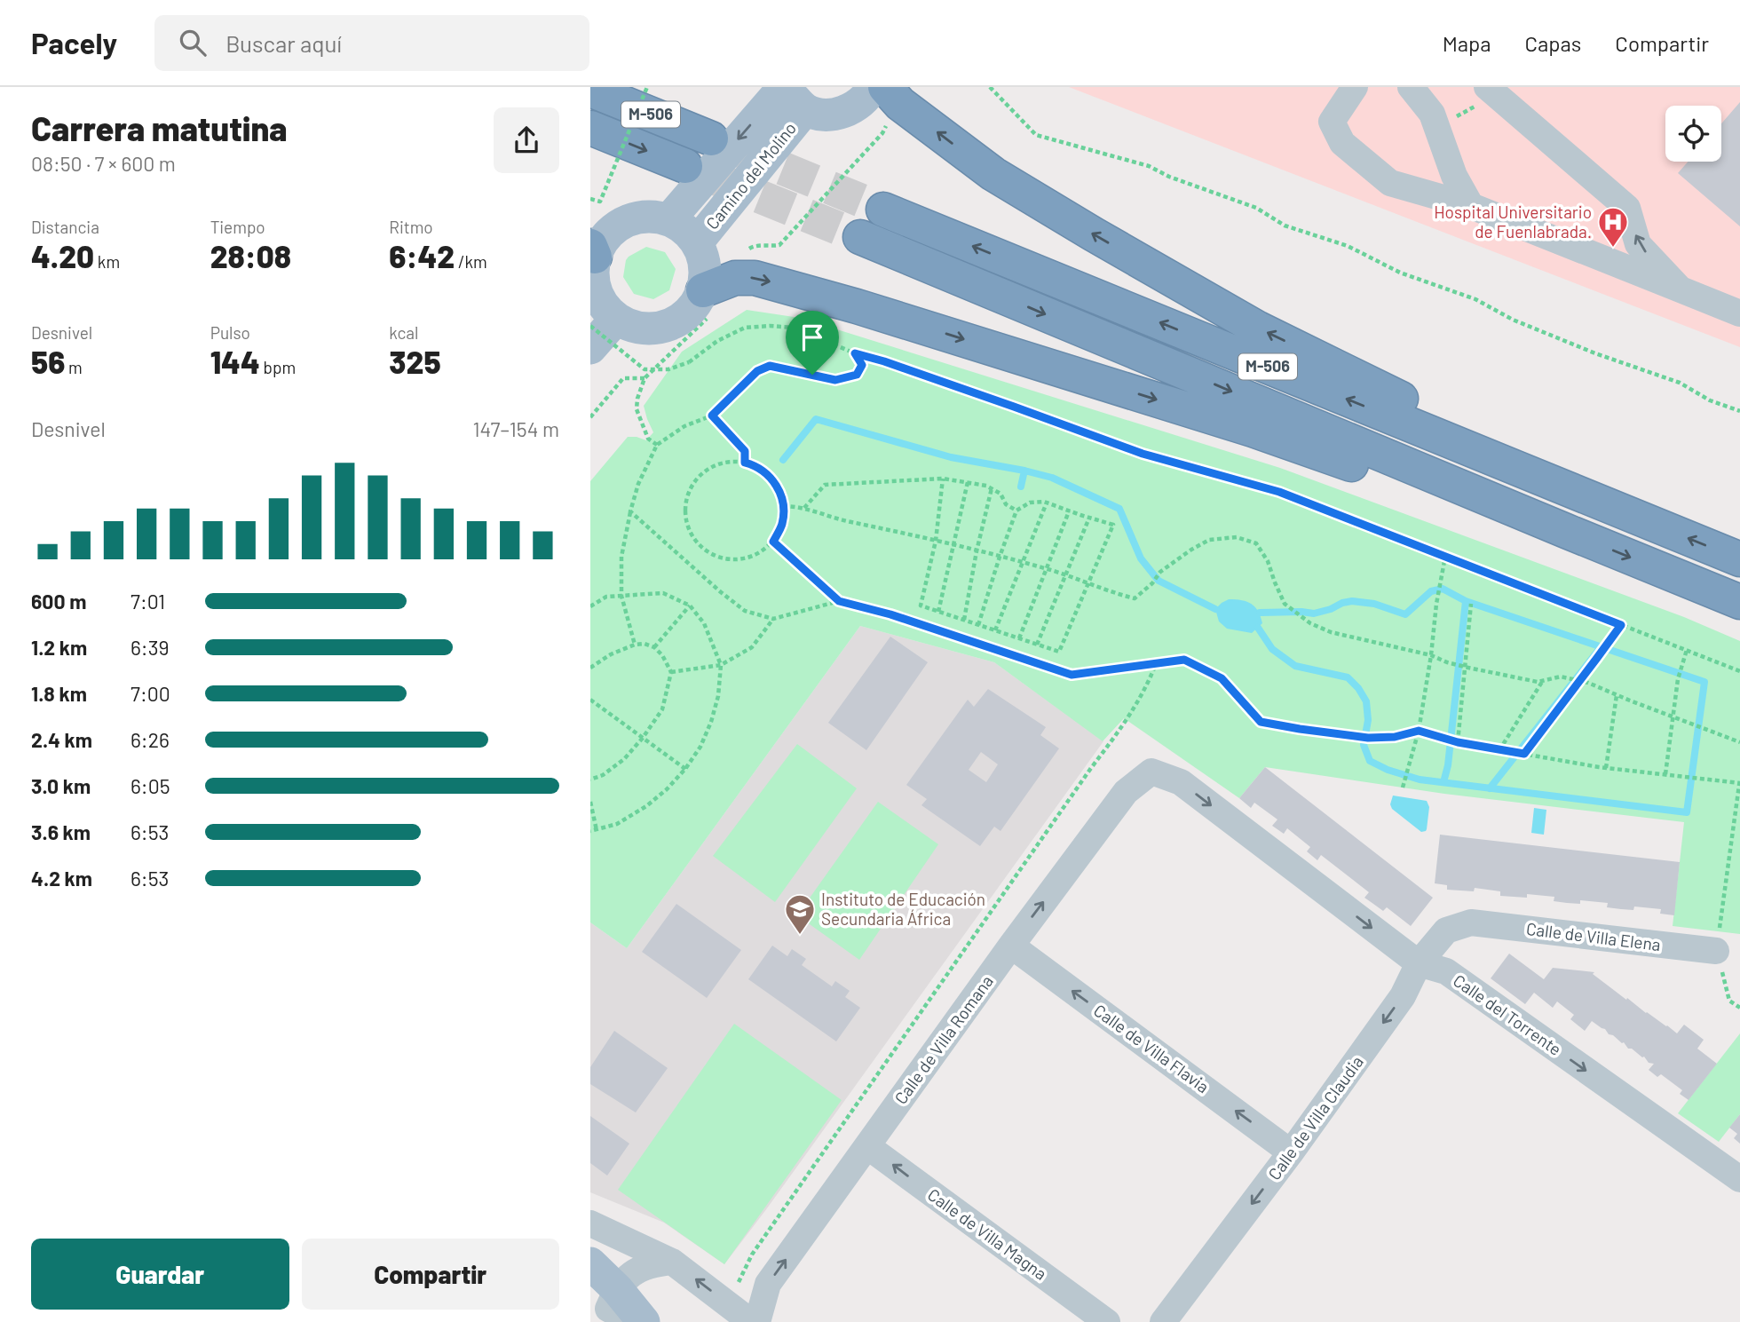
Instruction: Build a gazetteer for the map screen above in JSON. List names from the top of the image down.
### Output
{
  "streets": {
    "highway": ["M-506"],
    "main road": ["Camino del Molino"],
    "street": [
      "Calle de Villa Elena",
      "Calle del Torrente",
      "Calle de Villa Romana",
      "Calle de Villa Flavia",
      "Calle de Villa Claudia",
      "Calle de Villa Magna"
    ]
  },
  "crossings": [
    ["Calle de Villa Elena", "Calle de Villa Claudia"],
    ["Calle del Torrente", "Calle de Villa Romana"],
    ["Calle del Torrente", "Calle de Villa Claudia"],
    ["Calle de Villa Romana", "Calle de Villa Flavia"],
    ["Calle de Villa Romana", "Calle de Villa Magna"],
    ["Calle de Villa Flavia", "Calle de Villa Claudia"]
  ],
  "one_way": [
    "Calle del Torrente",
    "Calle de Villa Romana",
    "Calle de Villa Flavia",
    "Calle de Villa Claudia",
    "Calle de Villa Magna"
  ],
  "places": {
    "hospital": ["Hospital Universitario de Fuenlabrada."],
    "school or university": ["Instituto de Educación Secundaria África"]
  },
  "page": {
    "header": "Pacely",
    "search": "Buscar aquí",
    "nav": ["Mapa", "Capas", "Compartir"],
    "heading": ["Carrera matutina", "08:50 · 7 × 600 m"],
    "stats": [
      ["Distancia", "4.20 km"],
      ["Tiempo", "28:08"],
      ["Ritmo", "6:42 /km"],
      ["Desnivel", "56 m"],
      ["Pulso", "144 bpm"],
      ["kcal", "325"]
    ],
    "chart": ["Desnivel", "147–154 m"],
    "list": [
      {
        "name": "600 m",
        "note": "7:01"
      },
      {
        "name": "1.2 km",
        "note": "6:39"
      },
      {
        "name": "1.8 km",
        "note": "7:00"
      },
      {
        "name": "2.4 km",
        "note": "6:26"
      },
      {
        "name": "3.0 km",
        "note": "6:05"
      },
      {
        "name": "3.6 km",
        "note": "6:53"
      },
      {
        "name": "4.2 km",
        "note": "6:53"
      }
    ],
    "buttons": ["Guardar", "Compartir"]
  }
}
